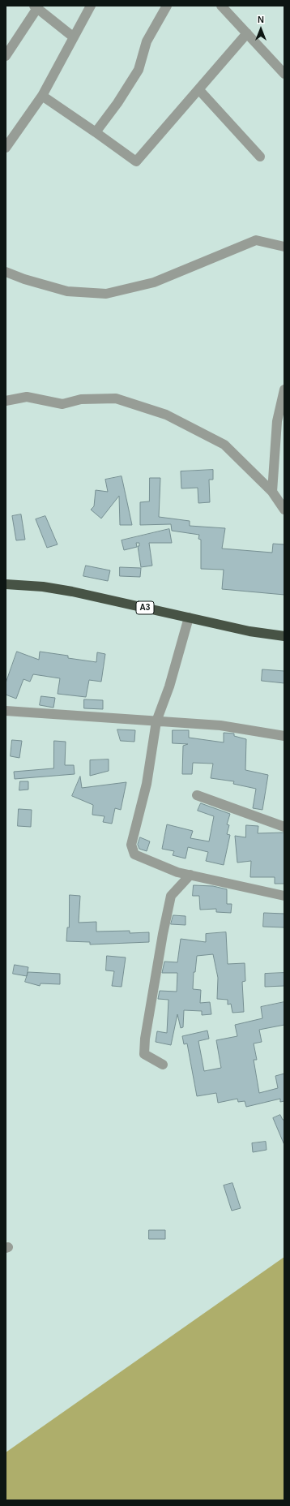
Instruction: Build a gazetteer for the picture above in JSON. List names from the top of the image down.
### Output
{
  "streets": {
    "highway": ["A3"]
  },
  "north": "top"
}
